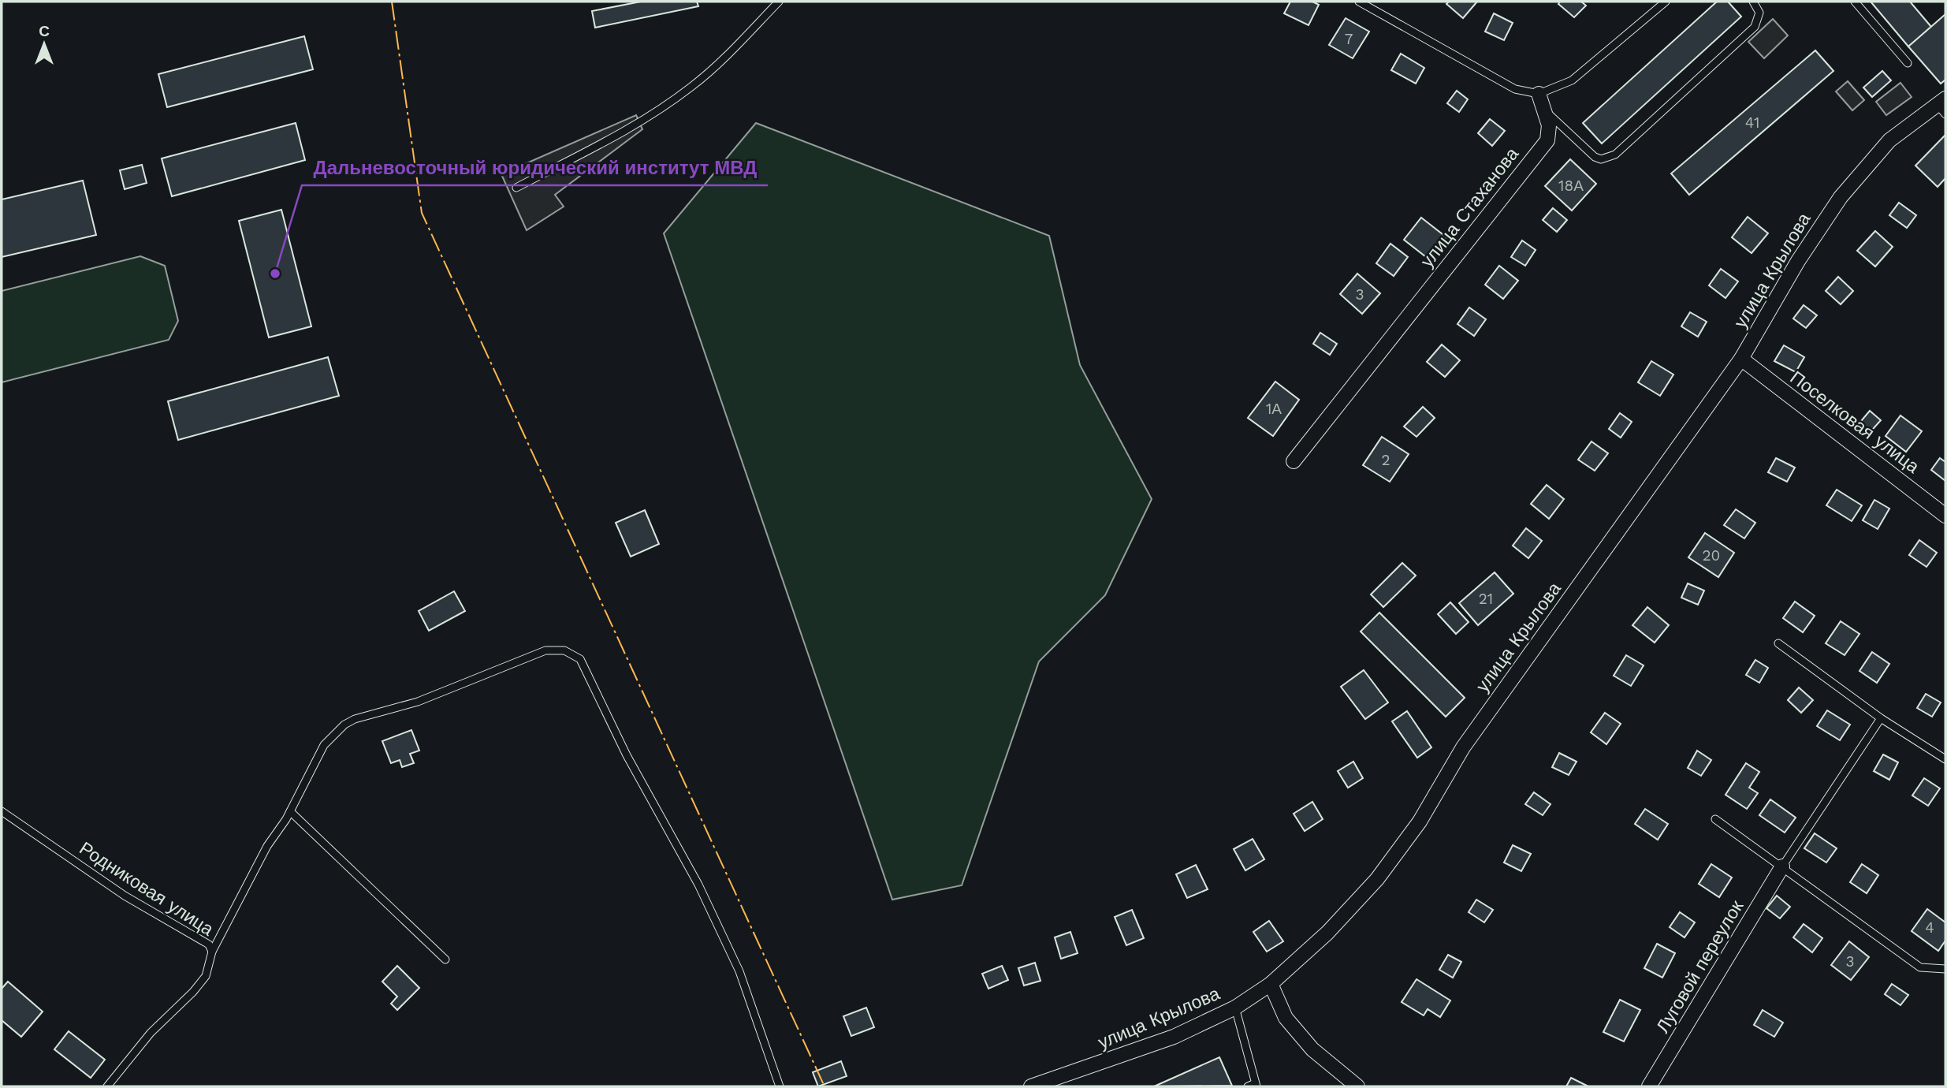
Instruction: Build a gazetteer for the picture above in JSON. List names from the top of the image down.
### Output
{
  "streets": {
    "street": [
      "улица Стаханова",
      "улица Крылова",
      "Поселковая улица",
      "Луговой переулок"
    ],
    "lane": ["Родниковая улица"]
  },
  "crossings": [
    ["улица Крылова", "Поселковая улица"]
  ],
  "places": ["Дальневосточный юридический институт МВД"],
  "house_numbers": [
    "7",
    "41",
    "18А",
    "3",
    "1А",
    "2",
    "20",
    "21",
    "4",
    "3"
  ],
  "north": "top"
}
